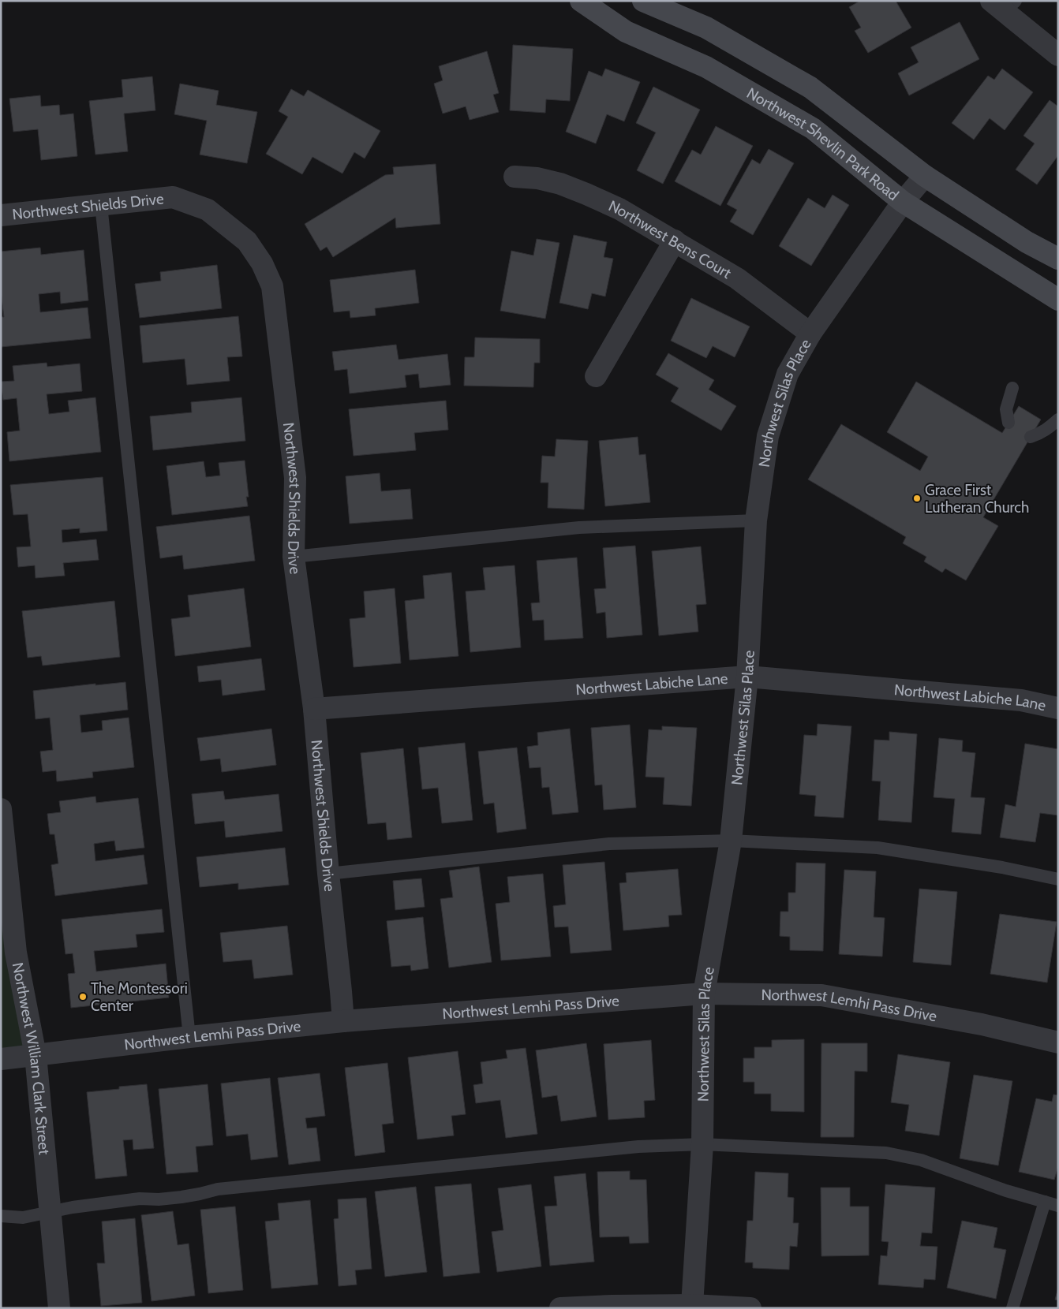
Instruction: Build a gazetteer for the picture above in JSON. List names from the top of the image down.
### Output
{
  "streets": {
    "main road": ["Northwest Shevlin Park Road"],
    "street": [
      "Northwest Shields Drive",
      "Northwest Bens Court",
      "Northwest Silas Place",
      "Northwest Labiche Lane",
      "Northwest Lemhi Pass Drive",
      "Northwest William Clark Street"
    ]
  },
  "crossings": [
    ["Northwest Shevlin Park Road", "Northwest Silas Place"],
    ["Northwest Shields Drive", "Northwest Labiche Lane"],
    ["Northwest Shields Drive", "Northwest Lemhi Pass Drive"],
    ["Northwest Bens Court", "Northwest Silas Place"],
    ["Northwest Silas Place", "Northwest Labiche Lane"],
    ["Northwest Silas Place", "Northwest Lemhi Pass Drive"],
    ["Northwest Lemhi Pass Drive", "Northwest William Clark Street"]
  ],
  "places": ["Grace First Lutheran Church", "The Montessori Center"]
}
